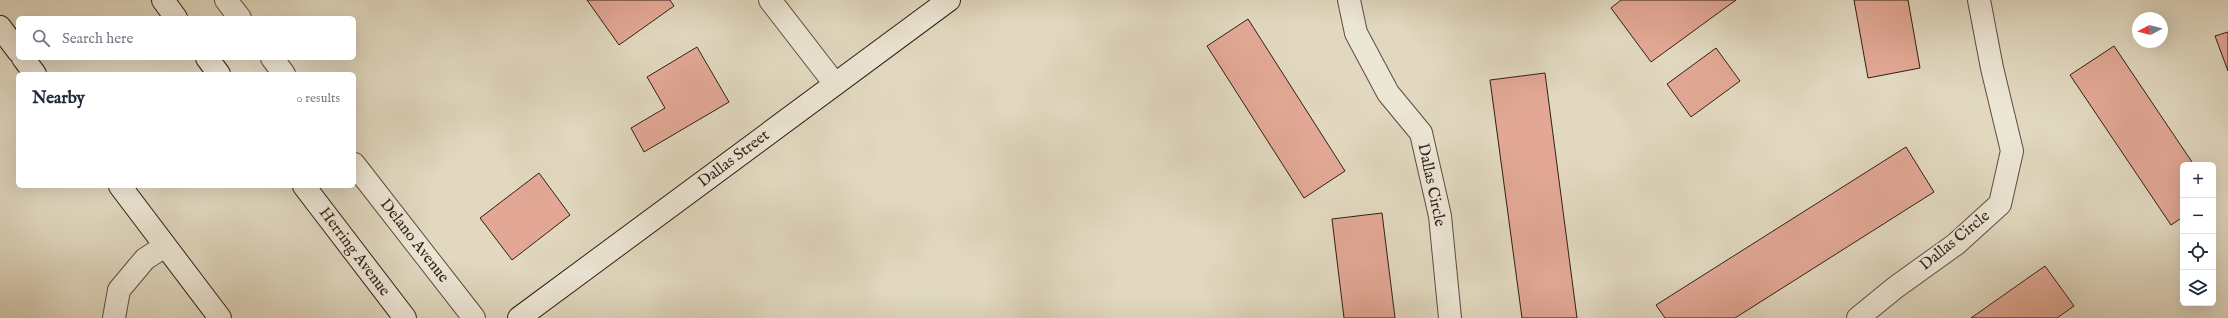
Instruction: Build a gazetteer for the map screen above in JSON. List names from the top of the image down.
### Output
{
  "streets": {
    "street": [
      "Dallas Street",
      "Dallas Circle",
      "Delano Avenue",
      "Herring Avenue"
    ]
  },
  "north": "left",
  "page": {
    "search": "Search here",
    "heading": ["Nearby", "0 results"],
    "map_buttons": ["+", "−"]
  }
}
